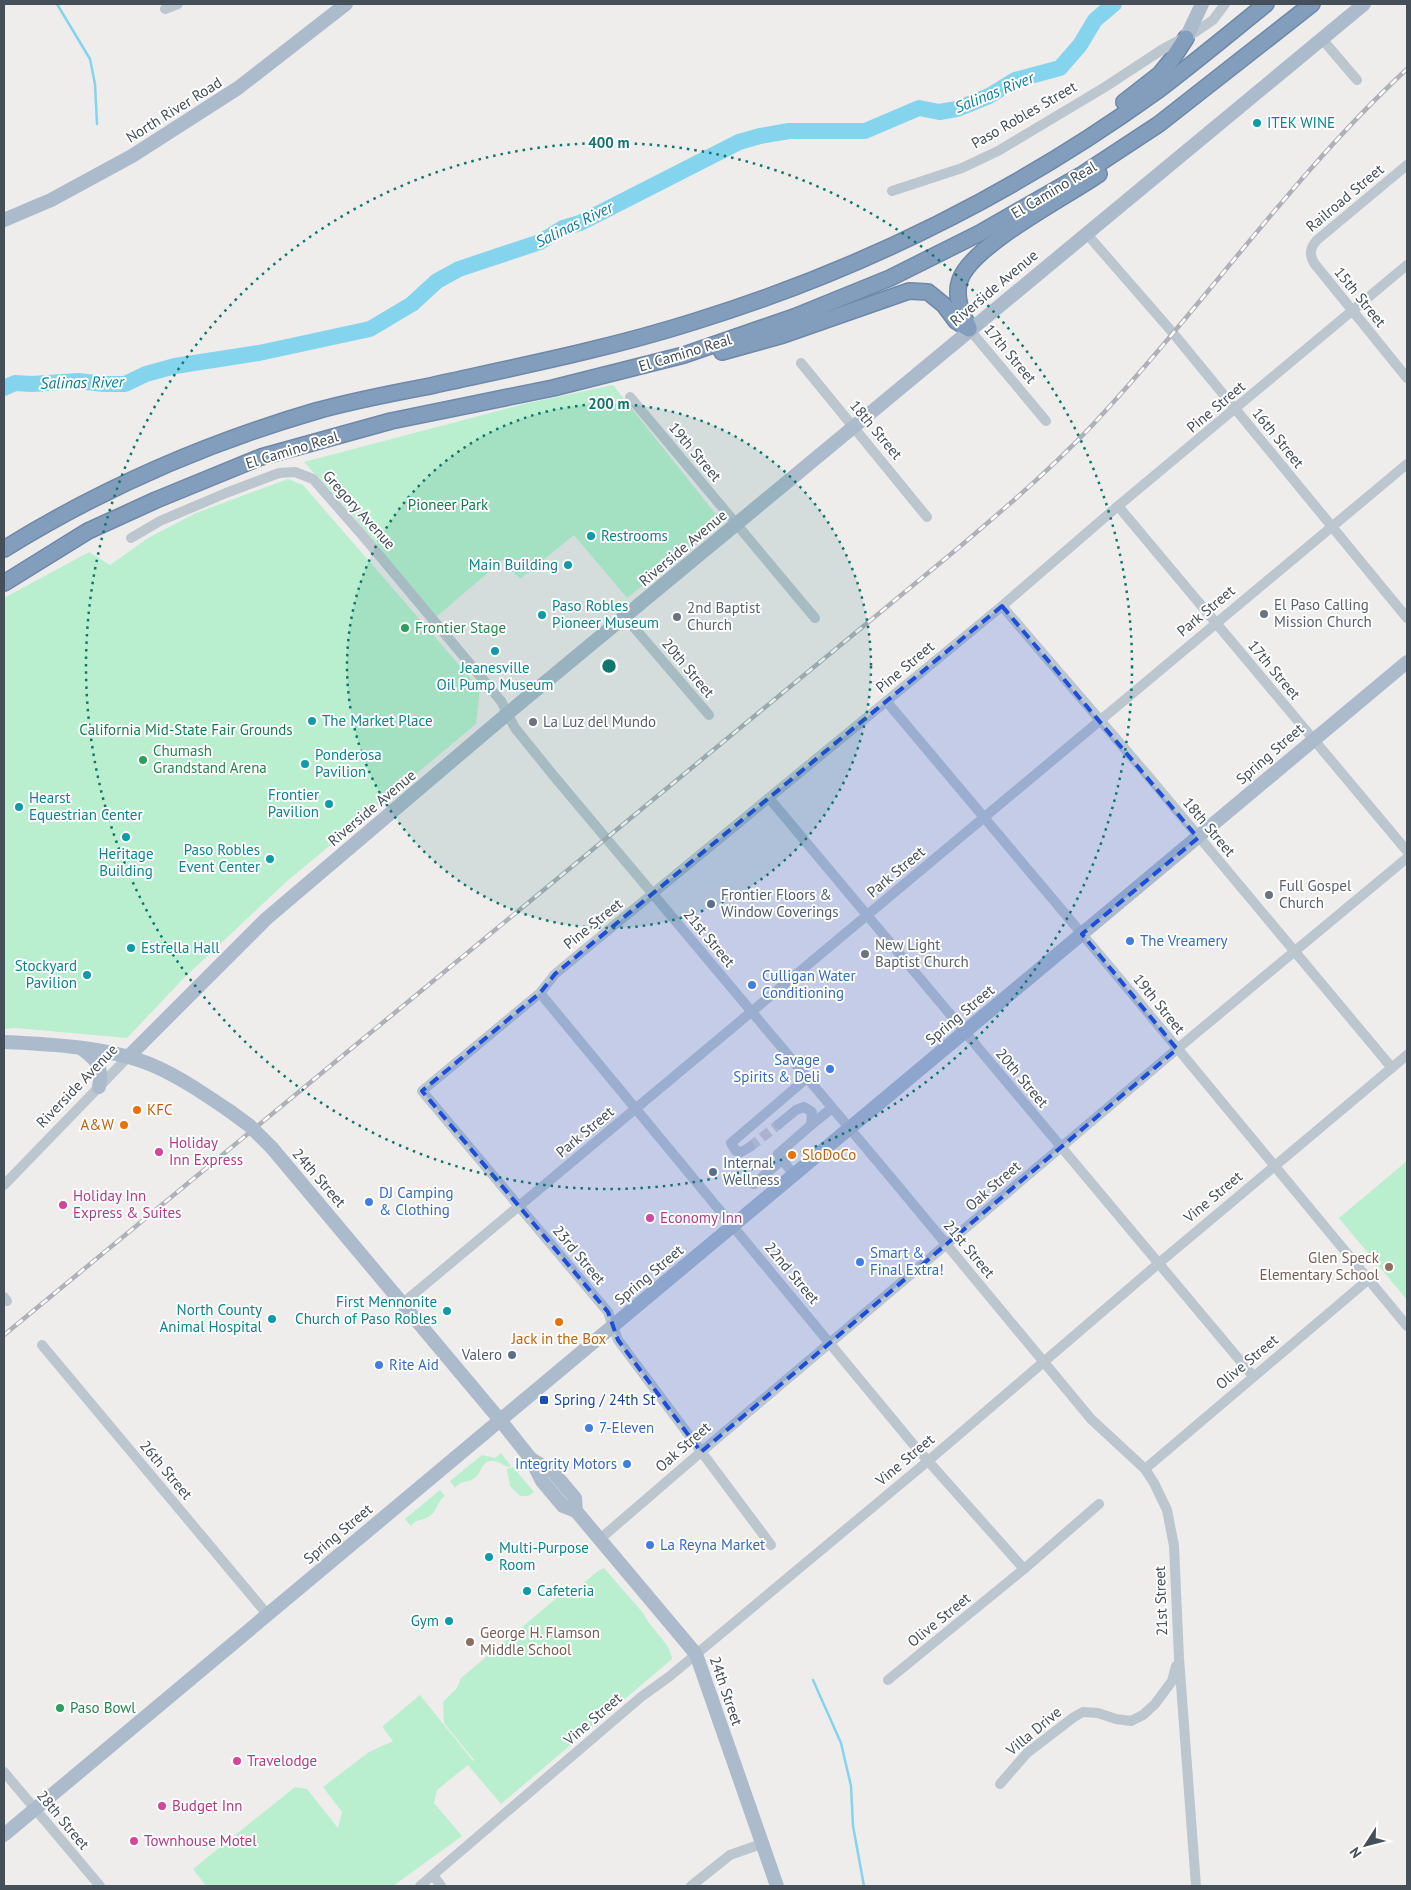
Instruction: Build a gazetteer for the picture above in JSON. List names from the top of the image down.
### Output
{
  "streets": {
    "highway": ["El Camino Real"],
    "main road": [
      "North River Road",
      "Paso Robles Street",
      "Riverside Avenue",
      "Spring Street",
      "24th Street"
    ],
    "street": [
      "Railroad Street",
      "15th Street",
      "17th Street",
      "Pine Street",
      "18th Street",
      "16th Street",
      "19th Street",
      "Gregory Avenue",
      "Park Street",
      "20th Street",
      "21st Street",
      "Oak Street",
      "Vine Street",
      "23rd Street",
      "22nd Street",
      "Olive Street",
      "26th Street",
      "Villa Drive",
      "28th Street"
    ]
  },
  "crossings": [
    ["Railroad Street", "15th Street"],
    ["Riverside Avenue", "17th Street"],
    ["Riverside Avenue", "18th Street"],
    ["Riverside Avenue", "16th Street"],
    ["Riverside Avenue", "19th Street"],
    ["Riverside Avenue", "Gregory Avenue"],
    ["Riverside Avenue", "20th Street"],
    ["Riverside Avenue", "21st Street"],
    ["Riverside Avenue", "24th Street"],
    ["15th Street", "Pine Street"],
    ["17th Street", "Pine Street"],
    ["17th Street", "Park Street"],
    ["17th Street", "Spring Street"],
    ["Pine Street", "18th Street"],
    ["Pine Street", "16th Street"],
    ["Pine Street", "19th Street"],
    ["Pine Street", "20th Street"],
    ["Pine Street", "21st Street"],
    ["Pine Street", "23rd Street"],
    ["Pine Street", "22nd Street"],
    ["18th Street", "Park Street"],
    ["18th Street", "Spring Street"],
    ["18th Street", "Oak Street"],
    ["18th Street", "Vine Street"],
    ["16th Street", "Park Street"],
    ["19th Street", "Park Street"],
    ["19th Street", "Spring Street"],
    ["19th Street", "Oak Street"],
    ["19th Street", "Vine Street"],
    ["19th Street", "Olive Street"],
    ["Gregory Avenue", "21st Street"],
    ["Park Street", "20th Street"],
    ["Park Street", "21st Street"],
    ["Park Street", "24th Street"],
    ["Park Street", "23rd Street"],
    ["Park Street", "22nd Street"],
    ["20th Street", "Spring Street"],
    ["20th Street", "Oak Street"],
    ["20th Street", "Vine Street"],
    ["20th Street", "Olive Street"],
    ["Spring Street", "21st Street"],
    ["Spring Street", "24th Street"],
    ["Spring Street", "23rd Street"],
    ["Spring Street", "22nd Street"],
    ["Spring Street", "26th Street"],
    ["Spring Street", "28th Street"],
    ["21st Street", "Oak Street"],
    ["21st Street", "Vine Street"],
    ["21st Street", "Olive Street"],
    ["21st Street", "Villa Drive"],
    ["24th Street", "Oak Street"],
    ["24th Street", "Vine Street"],
    ["Oak Street", "23rd Street"],
    ["Oak Street", "22nd Street"],
    ["Vine Street", "22nd Street"],
    ["22nd Street", "Olive Street"]
  ],
  "water": ["Salinas River"],
  "parks": ["Pioneer Park", "California Mid-State Fair Grounds"],
  "places": {
    "other": [
      "ITEK WINE",
      "Restrooms",
      "Main Building",
      "El Paso Calling Mission Church",
      "Paso Robles Pioneer Museum",
      "2nd Baptist Church",
      "Frontier Stage",
      "Jeanesville Oil Pump Museum",
      "The Market Place",
      "La Luz del Mundo",
      "Chumash Grandstand Arena",
      "Ponderosa Pavilion",
      "Frontier Pavilion",
      "Hearst Equestrian Center",
      "Heritage Building",
      "Paso Robles Event Center",
      "Full Gospel Church",
      "Frontier Floors & Window Coverings",
      "The Vreamery",
      "Estrella Hall",
      "New Light Baptist Church",
      "Stockyard Pavilion",
      "Culligan Water Conditioning",
      "Savage Spirits & Deli",
      "KFC",
      "A&W",
      "Holiday Inn Express",
      "SloDoCo",
      "Internal Wellness",
      "DJ Camping & Clothing",
      "Holiday Inn Express & Suites",
      "Economy Inn",
      "Smart & Final Extra!",
      "Glen Speck Elementary School",
      "First Mennonite Church of Paso Robles",
      "North County Animal Hospital",
      "Jack in the Box",
      "Valero",
      "Rite Aid",
      "7-Eleven",
      "Integrity Motors",
      "La Reyna Market",
      "Multi-Purpose Room",
      "Cafeteria",
      "Gym",
      "George H. Flamson Middle School",
      "Paso Bowl",
      "Travelodge",
      "Budget Inn",
      "Townhouse Motel"
    ],
    "transit": ["Spring / 24th St"]
  },
  "north": "bottom left",
  "rings": ["400 m", "200 m"]
}
